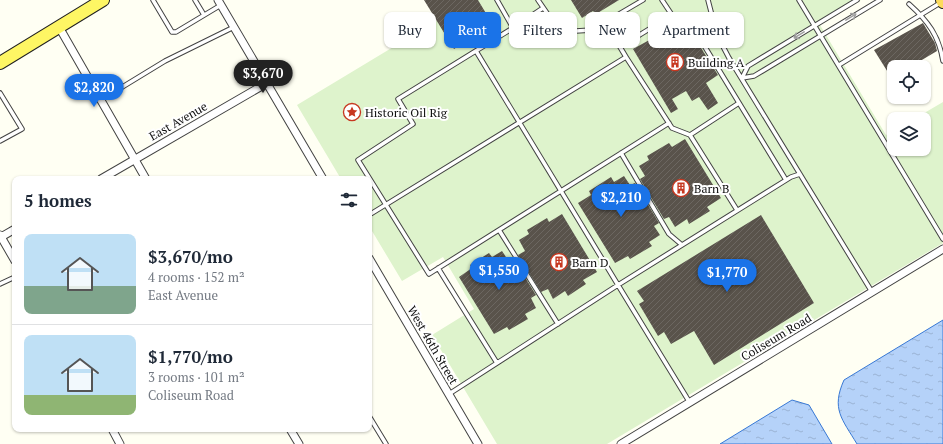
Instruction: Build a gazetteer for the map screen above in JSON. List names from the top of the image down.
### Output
{
  "streets": {
    "street": ["East Avenue", "Coliseum Road", "West 46th Street"]
  },
  "places": {
    "building": ["Building A", "Barn B", "Barn D"],
    "place": ["Historic Oil Rig"]
  },
  "page": {
    "chip": [
      "Buy",
      "Rent",
      "Filters",
      "New",
      "Apartment"
    ],
    "price": [
      "$3,670",
      "$2,820",
      "$2,210",
      "$1,550",
      "$1,770"
    ],
    "heading": "5 homes",
    "list": [
      {
        "name": "$3,670/mo",
        "note": "4 rooms · 152 m² · East Avenue"
      },
      {
        "name": "$1,770/mo",
        "note": "3 rooms · 101 m² · Coliseum Road"
      }
    ]
  }
}
